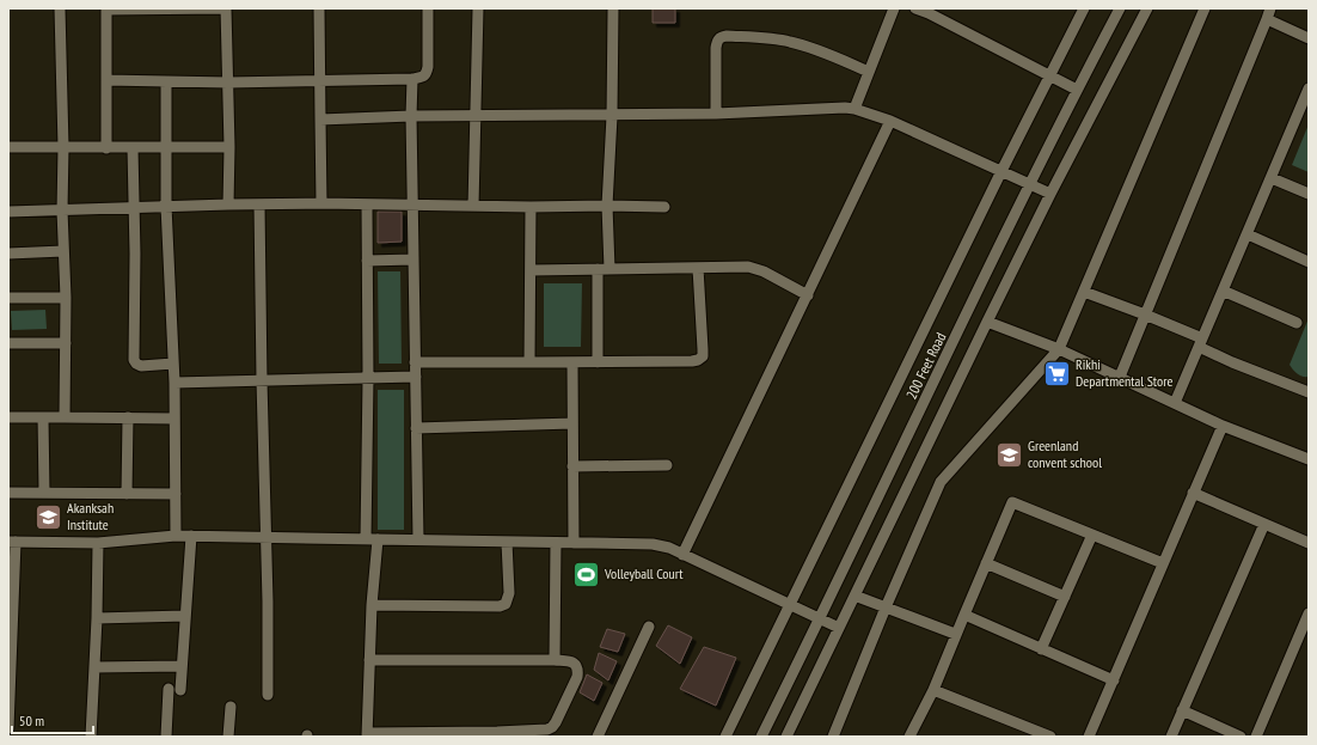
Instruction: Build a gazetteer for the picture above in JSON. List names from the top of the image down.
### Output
{
  "streets": {
    "street": ["200 Feet Road"]
  },
  "places": {
    "supermarket": ["Rikhi Departmental Store"],
    "school or university": ["Greenland convent school", "Akanksah Institute"],
    "sports": ["Volleyball Court"]
  },
  "scale_bar": "50 m"
}
